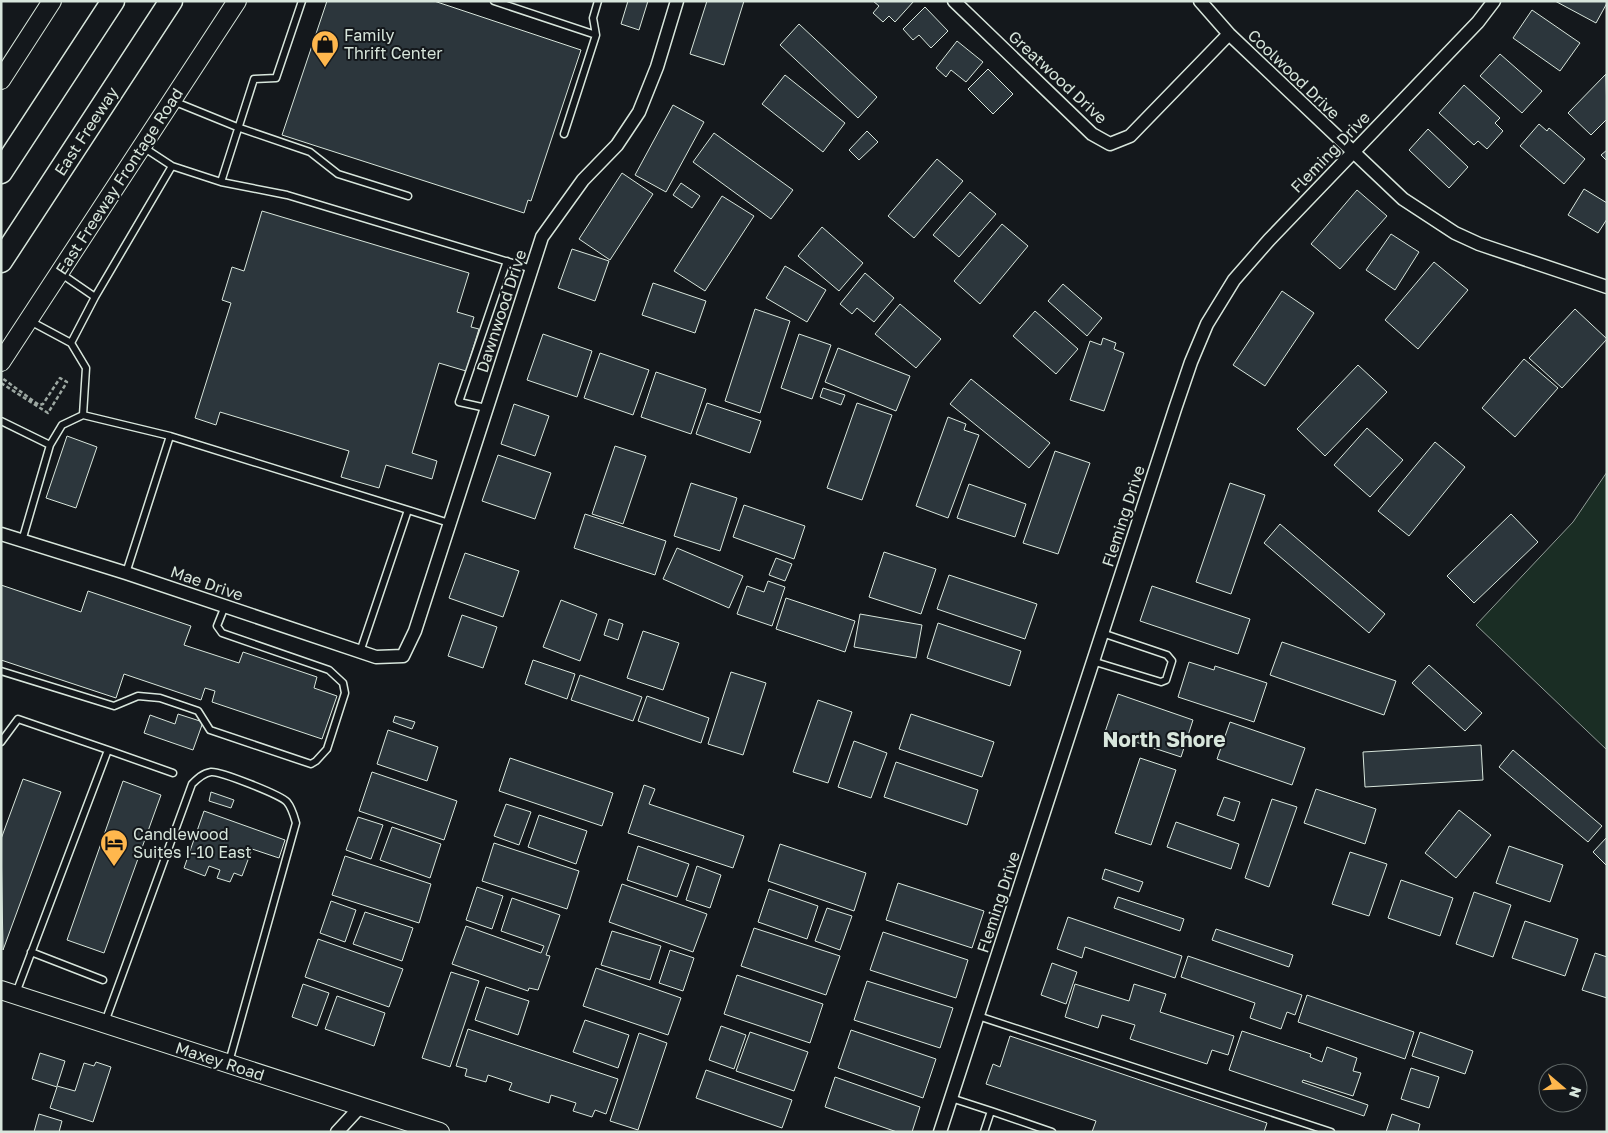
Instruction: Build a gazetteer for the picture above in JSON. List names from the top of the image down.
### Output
{
  "streets": {
    "highway": ["East Freeway"],
    "main road": ["East Freeway Frontage Road", "Maxey Road"],
    "street": [
      "Coolwood Drive",
      "Greatwood Drive",
      "Fleming Drive",
      "Dawnwood Drive",
      "Mae Drive"
    ]
  },
  "crossings": [
    ["Coolwood Drive", "Greatwood Drive"],
    ["Coolwood Drive", "Fleming Drive"],
    ["Dawnwood Drive", "Mae Drive"]
  ],
  "districts": ["North Shore"],
  "places": {
    "shop": ["Family Thrift Center"],
    "hotel": ["Candlewood Suites I-10 East"]
  },
  "north": "right"
}
